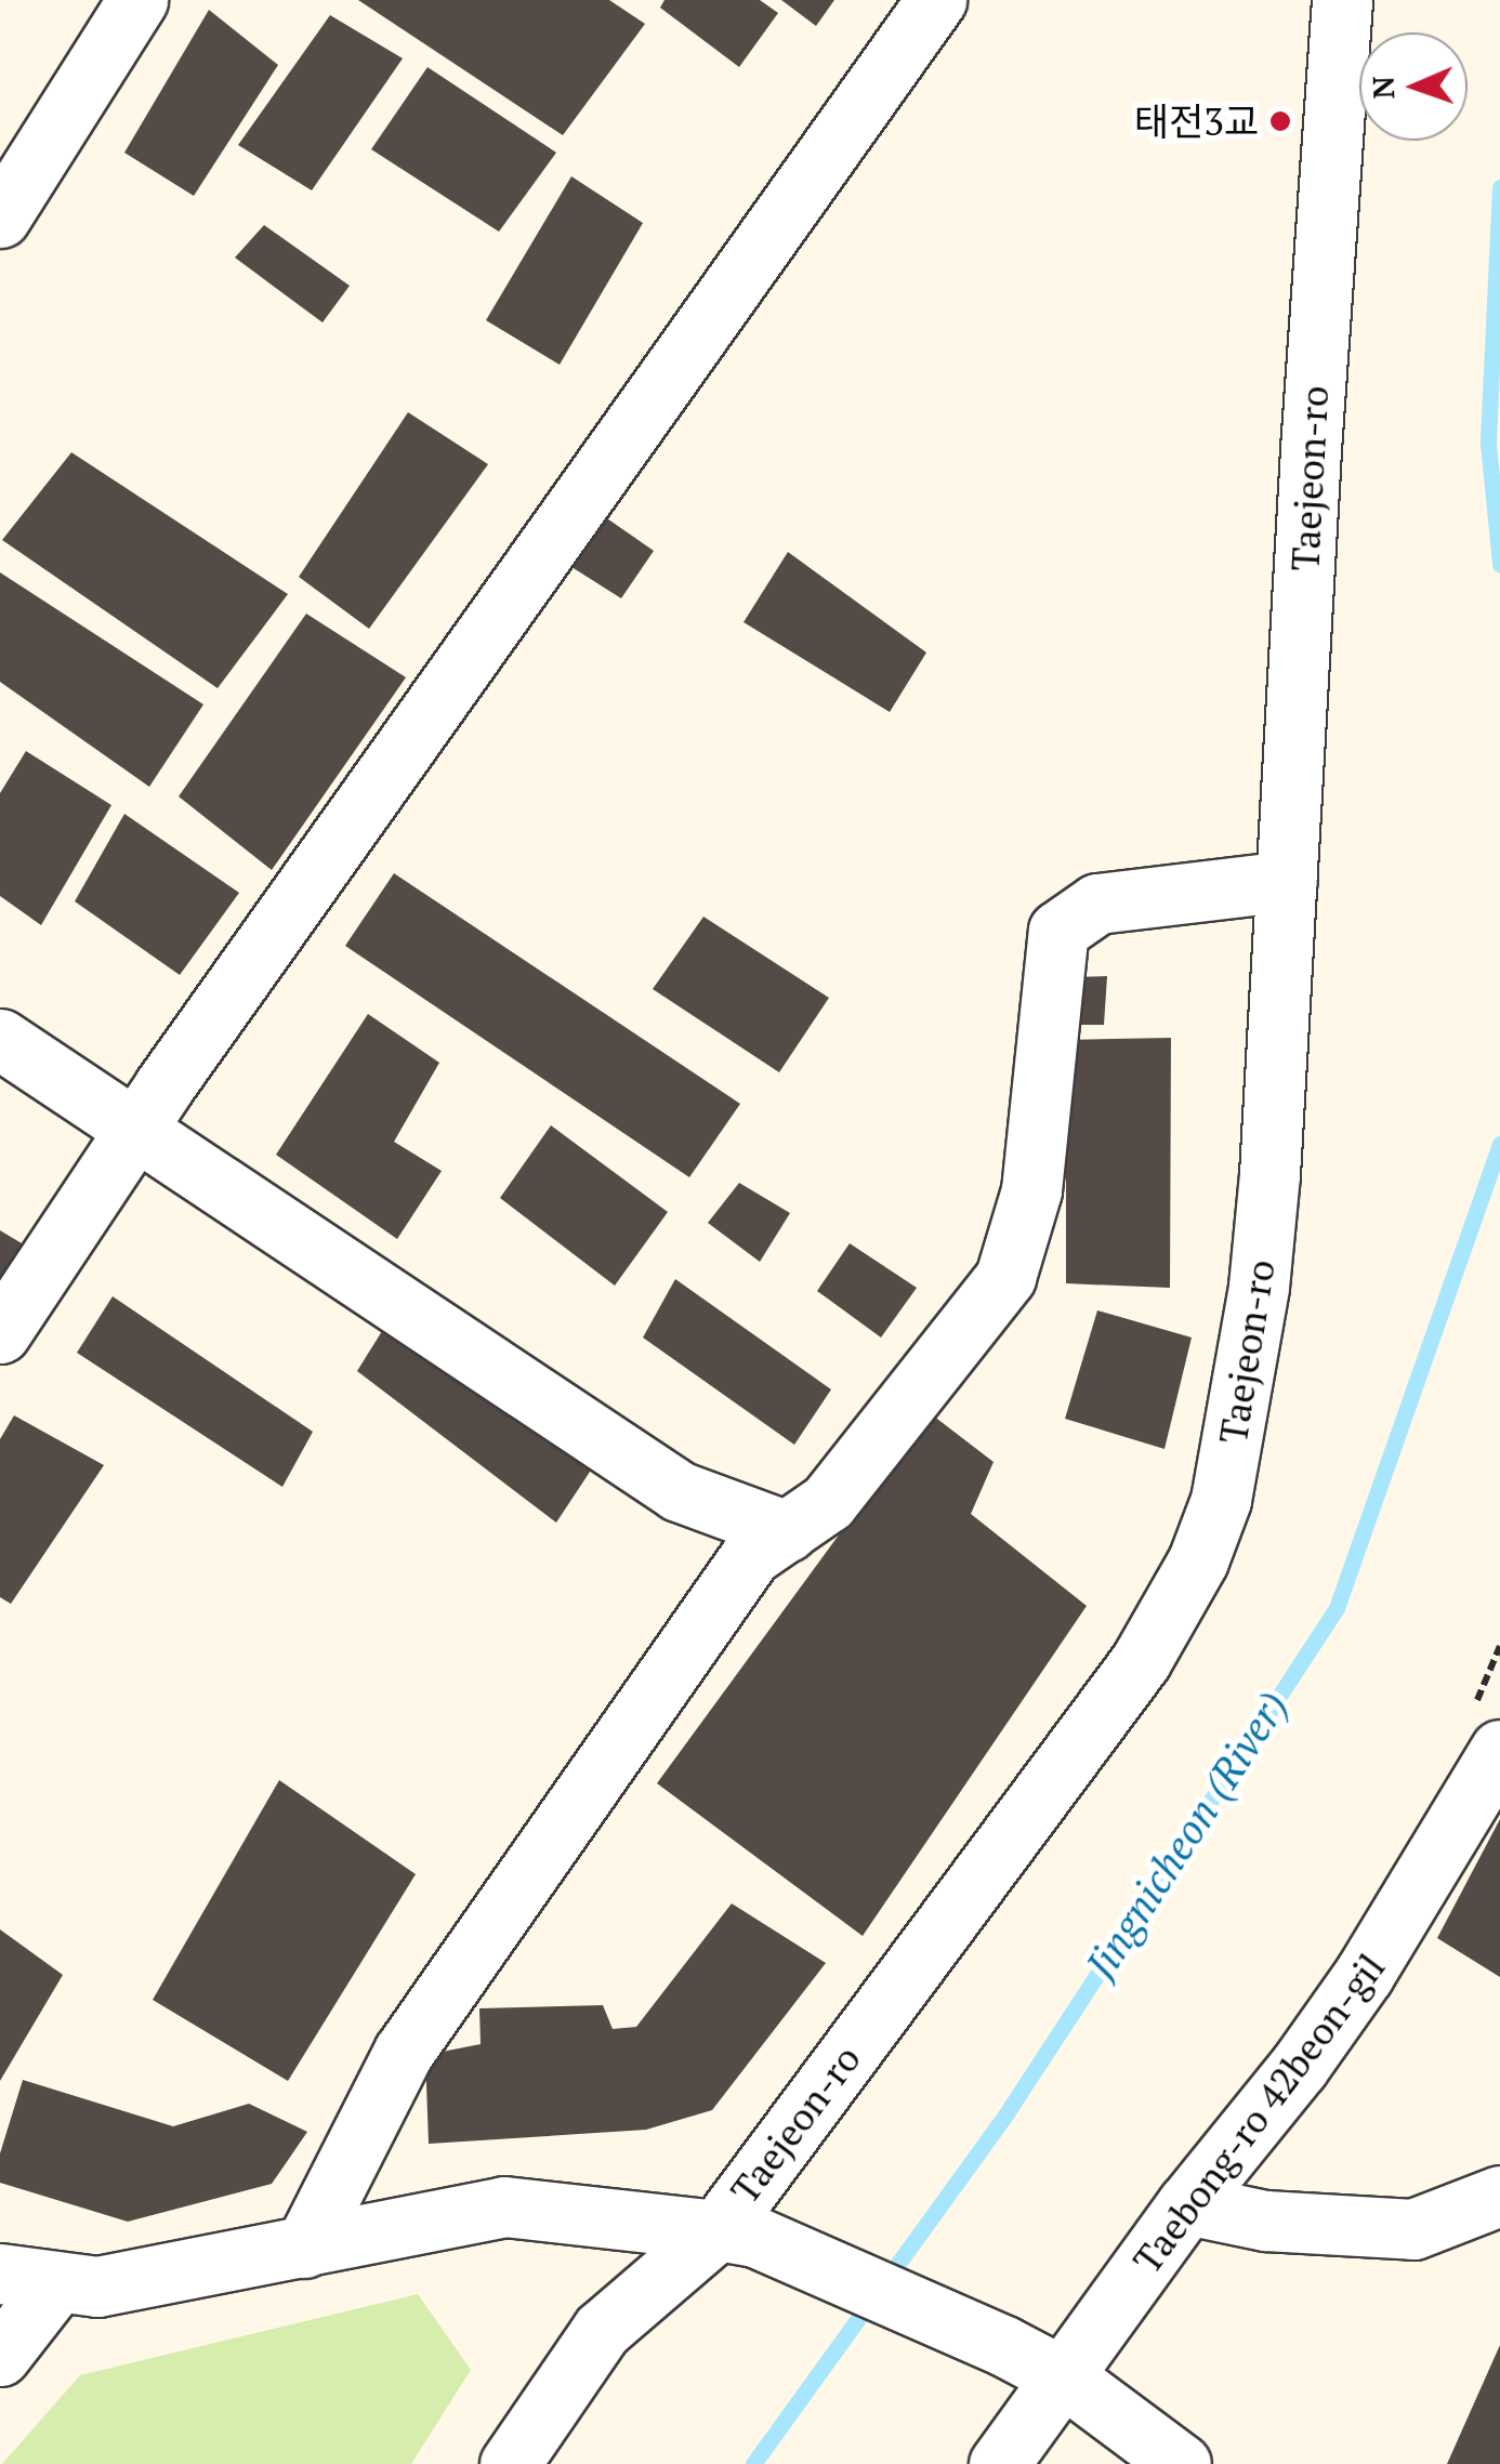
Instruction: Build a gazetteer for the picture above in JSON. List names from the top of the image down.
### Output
{
  "streets": {
    "street": ["Taejeon-ro", "Taebong-ro 42beon-gil"]
  },
  "water": ["Jingnicheon (River)"],
  "places": ["태전3교"],
  "north": "left"
}
